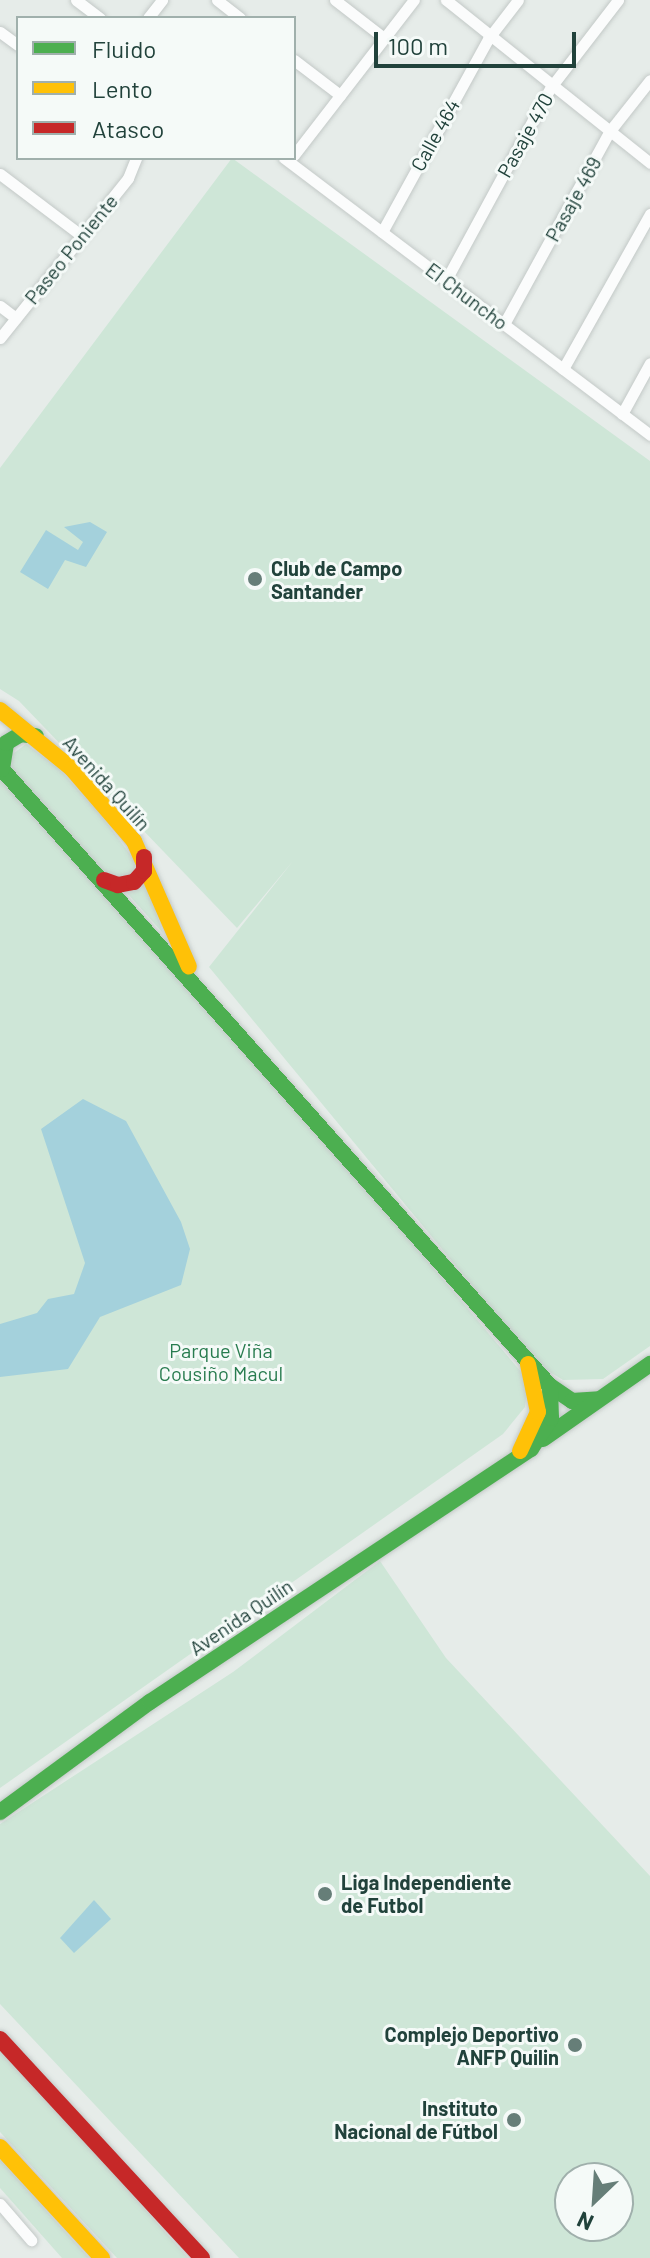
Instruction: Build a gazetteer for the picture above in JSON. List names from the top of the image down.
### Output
{
  "streets": {
    "main road": ["Avenida Quilín"],
    "street": [
      "Calle 464",
      "Pasaje 470",
      "Pasaje 469",
      "Paseo Poniente",
      "El Chuncho"
    ]
  },
  "crossings": [
    ["Calle 464", "El Chuncho"],
    ["Pasaje 470", "El Chuncho"],
    ["Pasaje 469", "El Chuncho"]
  ],
  "parks": ["Parque Viña Cousiño Macul"],
  "places": [
    "Club de Campo Santander",
    "Liga Independiente de Futbol",
    "Complejo Deportivo ANFP Quilin",
    "Instituto Nacional de Fútbol"
  ],
  "legend": ["Fluido", "Lento", "Atasco"],
  "scale_bar": "100 m",
  "north": "bottom left"
}
